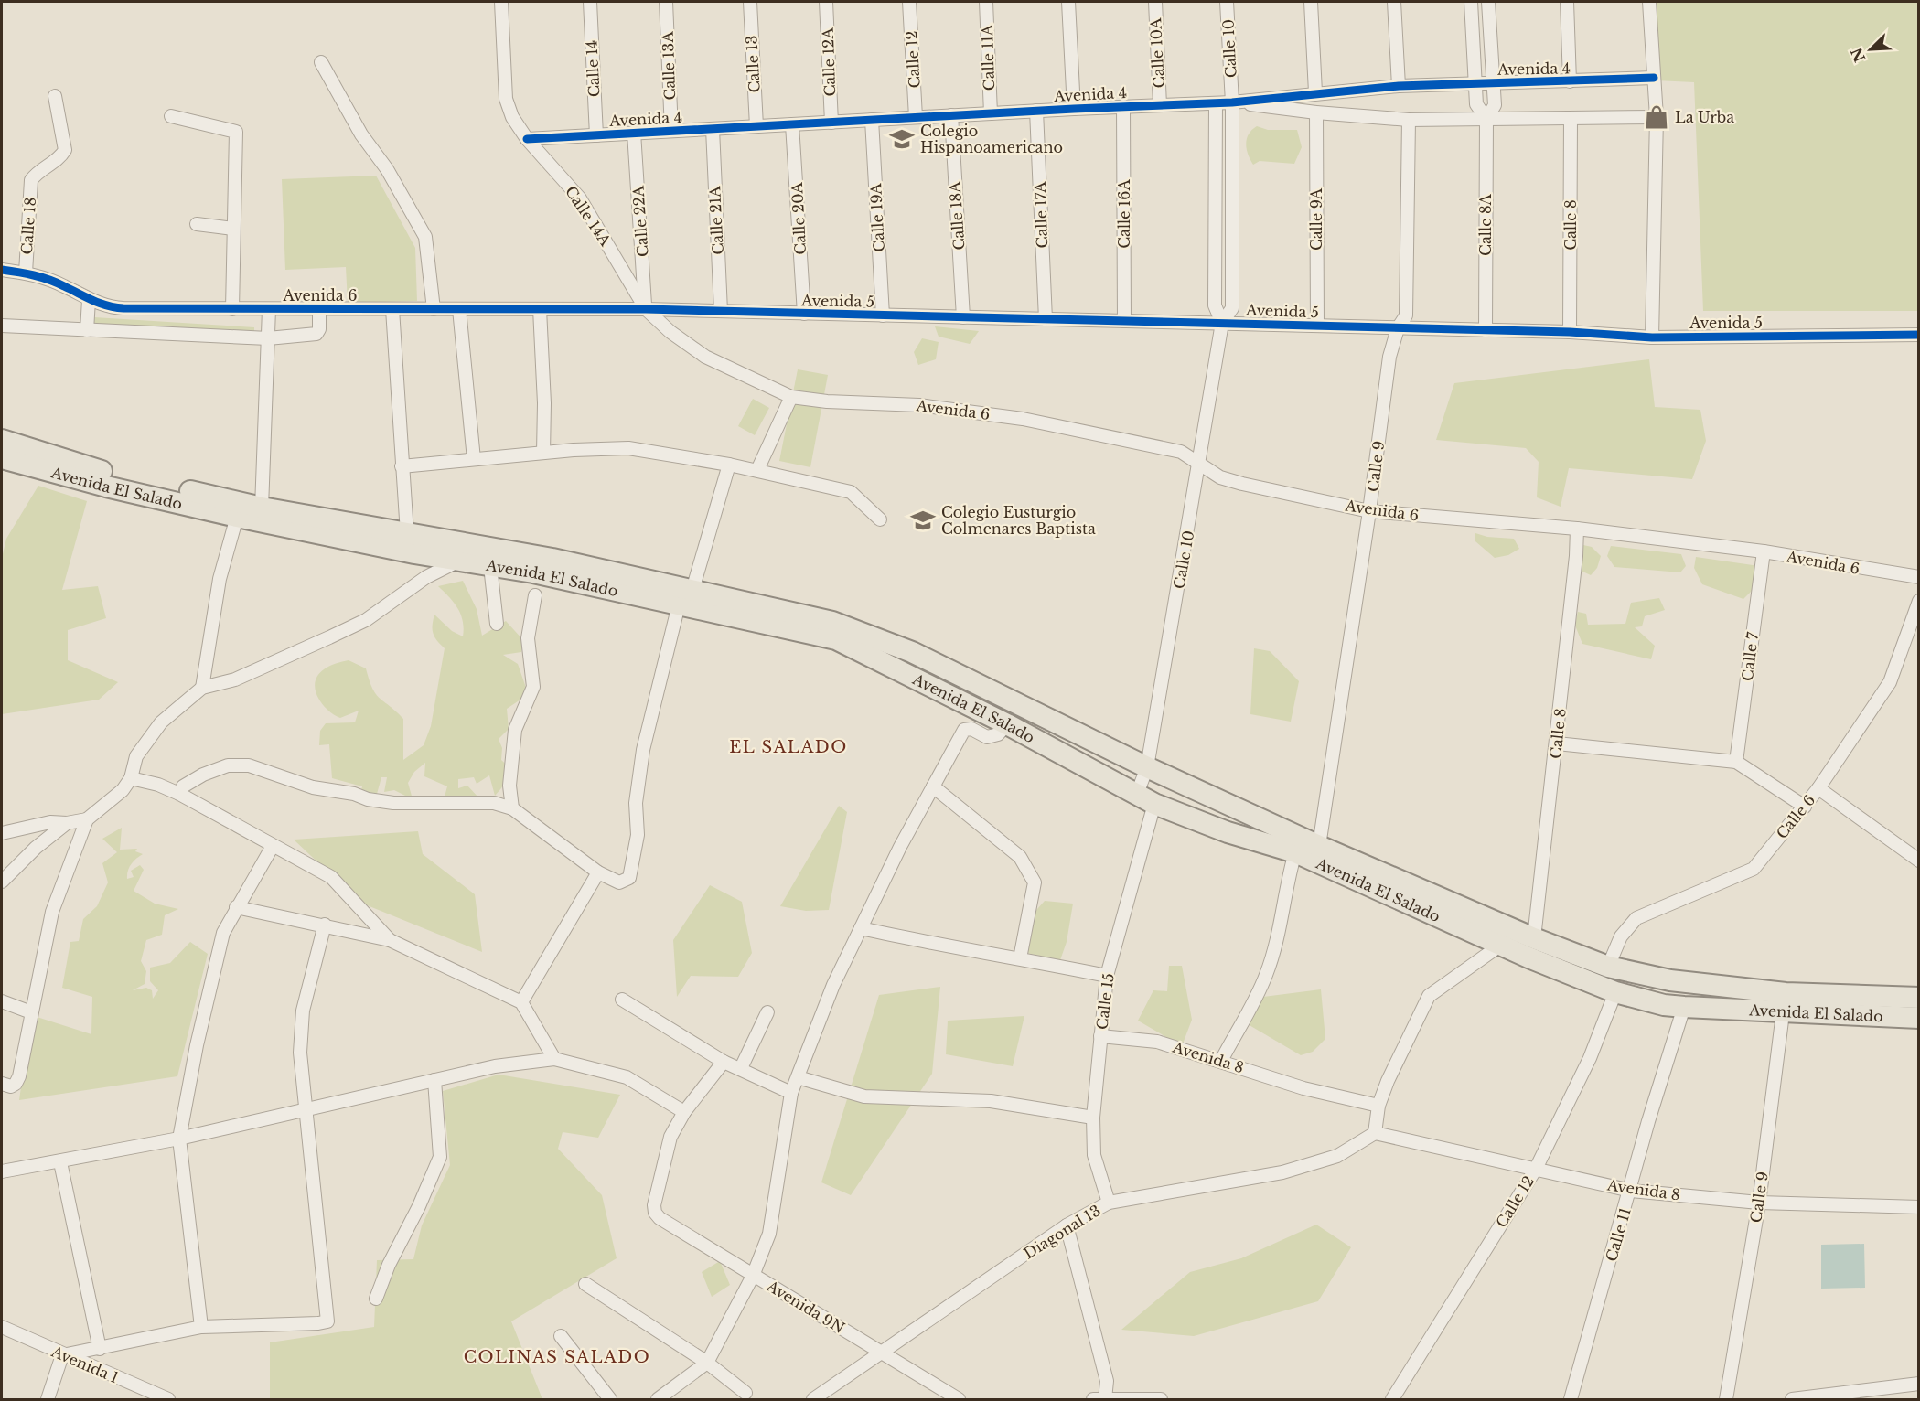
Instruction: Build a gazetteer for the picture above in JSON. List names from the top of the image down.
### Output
{
  "streets": {
    "main road": ["Avenida El Salado"],
    "street": [
      "Calle 10",
      "Calle 10A",
      "Calle 11A",
      "Calle 12",
      "Calle 12A",
      "Calle 13",
      "Calle 13A",
      "Calle 14",
      "Avenida 4",
      "Calle 16A",
      "Calle 17A",
      "Calle 14A",
      "Calle 18A",
      "Calle 19A",
      "Calle 20A",
      "Calle 9A",
      "Calle 21A",
      "Calle 22A",
      "Calle 8A",
      "Calle 8",
      "Calle 18",
      "Avenida 6",
      "Avenida 5",
      "Calle 9",
      "Calle 7",
      "Calle 6",
      "Calle 15",
      "Avenida 8",
      "Diagonal 13",
      "Calle 11",
      "Avenida 9N",
      "Avenida 1"
    ]
  },
  "crossings": [
    ["Calle 10", "Avenida 4"],
    ["Calle 10", "Avenida 6"],
    ["Calle 10", "Avenida 5"],
    ["Calle 10", "Avenida El Salado"],
    ["Calle 10", "Calle 15"],
    ["Calle 10A", "Avenida 4"],
    ["Calle 11A", "Avenida 4"],
    ["Calle 12", "Avenida 4"],
    ["Calle 12", "Avenida El Salado"],
    ["Calle 12", "Avenida 8"],
    ["Calle 12A", "Avenida 4"],
    ["Calle 13", "Avenida 4"],
    ["Calle 13A", "Avenida 4"],
    ["Calle 14", "Avenida 4"],
    ["Avenida 4", "Calle 16A"],
    ["Avenida 4", "Calle 17A"],
    ["Avenida 4", "Calle 14A"],
    ["Avenida 4", "Calle 18A"],
    ["Avenida 4", "Calle 19A"],
    ["Avenida 4", "Calle 20A"],
    ["Avenida 4", "Calle 9A"],
    ["Avenida 4", "Calle 21A"],
    ["Avenida 4", "Calle 22A"],
    ["Avenida 4", "Calle 8A"],
    ["Avenida 4", "Calle 8"],
    ["Avenida 4", "Calle 9"],
    ["Calle 16A", "Avenida 5"],
    ["Calle 17A", "Avenida 5"],
    ["Calle 14A", "Calle 22A"],
    ["Calle 14A", "Avenida 6"],
    ["Calle 14A", "Avenida 5"],
    ["Calle 18A", "Avenida 5"],
    ["Calle 19A", "Avenida 5"],
    ["Calle 20A", "Avenida 5"],
    ["Calle 9A", "Avenida 5"],
    ["Calle 21A", "Avenida 5"],
    ["Calle 22A", "Avenida 6"],
    ["Calle 22A", "Avenida 5"],
    ["Calle 8A", "Avenida 5"],
    ["Calle 8", "Avenida 6"],
    ["Calle 8", "Avenida 5"],
    ["Calle 8", "Avenida El Salado"],
    ["Calle 18", "Avenida 6"],
    ["Avenida 6", "Avenida 5"],
    ["Avenida 6", "Calle 9"],
    ["Avenida 6", "Calle 7"],
    ["Avenida 5", "Calle 9"],
    ["Calle 9", "Avenida El Salado"],
    ["Calle 9", "Avenida 8"],
    ["Avenida El Salado", "Calle 6"],
    ["Avenida El Salado", "Calle 15"],
    ["Avenida El Salado", "Calle 11"],
    ["Calle 15", "Avenida 8"],
    ["Calle 15", "Diagonal 13"],
    ["Avenida 8", "Diagonal 13"],
    ["Avenida 8", "Calle 11"],
    ["Diagonal 13", "Avenida 9N"]
  ],
  "districts": ["EL SALADO", "COLINAS SALADO"],
  "places": {
    "shop": ["La Urba"],
    "school or university": ["Colegio Hispanoamericano", "Colegio Eusturgio Colmenares Baptista"]
  },
  "north": "bottom left"
}
